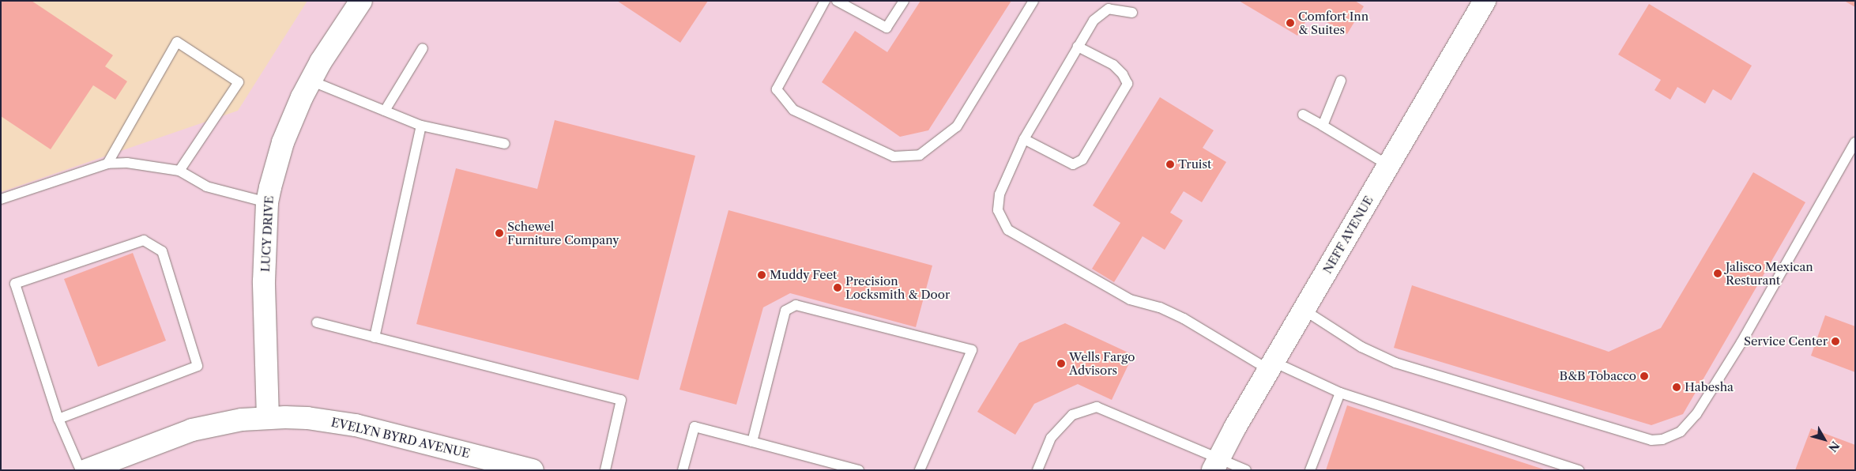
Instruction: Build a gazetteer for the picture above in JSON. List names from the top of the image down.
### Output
{
  "streets": {
    "street": ["LUCY DRIVE", "NEFF AVENUE", "EVELYN BYRD AVENUE"]
  },
  "crossings": [
    ["LUCY DRIVE", "EVELYN BYRD AVENUE"]
  ],
  "places": [
    "Comfort Inn & Suites",
    "Truist",
    "Schewel Furniture Company",
    "Jalisco Mexican Resturant",
    "Muddy Feet",
    "Precision Locksmith & Door",
    "Service Center",
    "Wells Fargo Advisors",
    "B&B Tobacco",
    "Habesha"
  ],
  "north": "bottom right"
}
